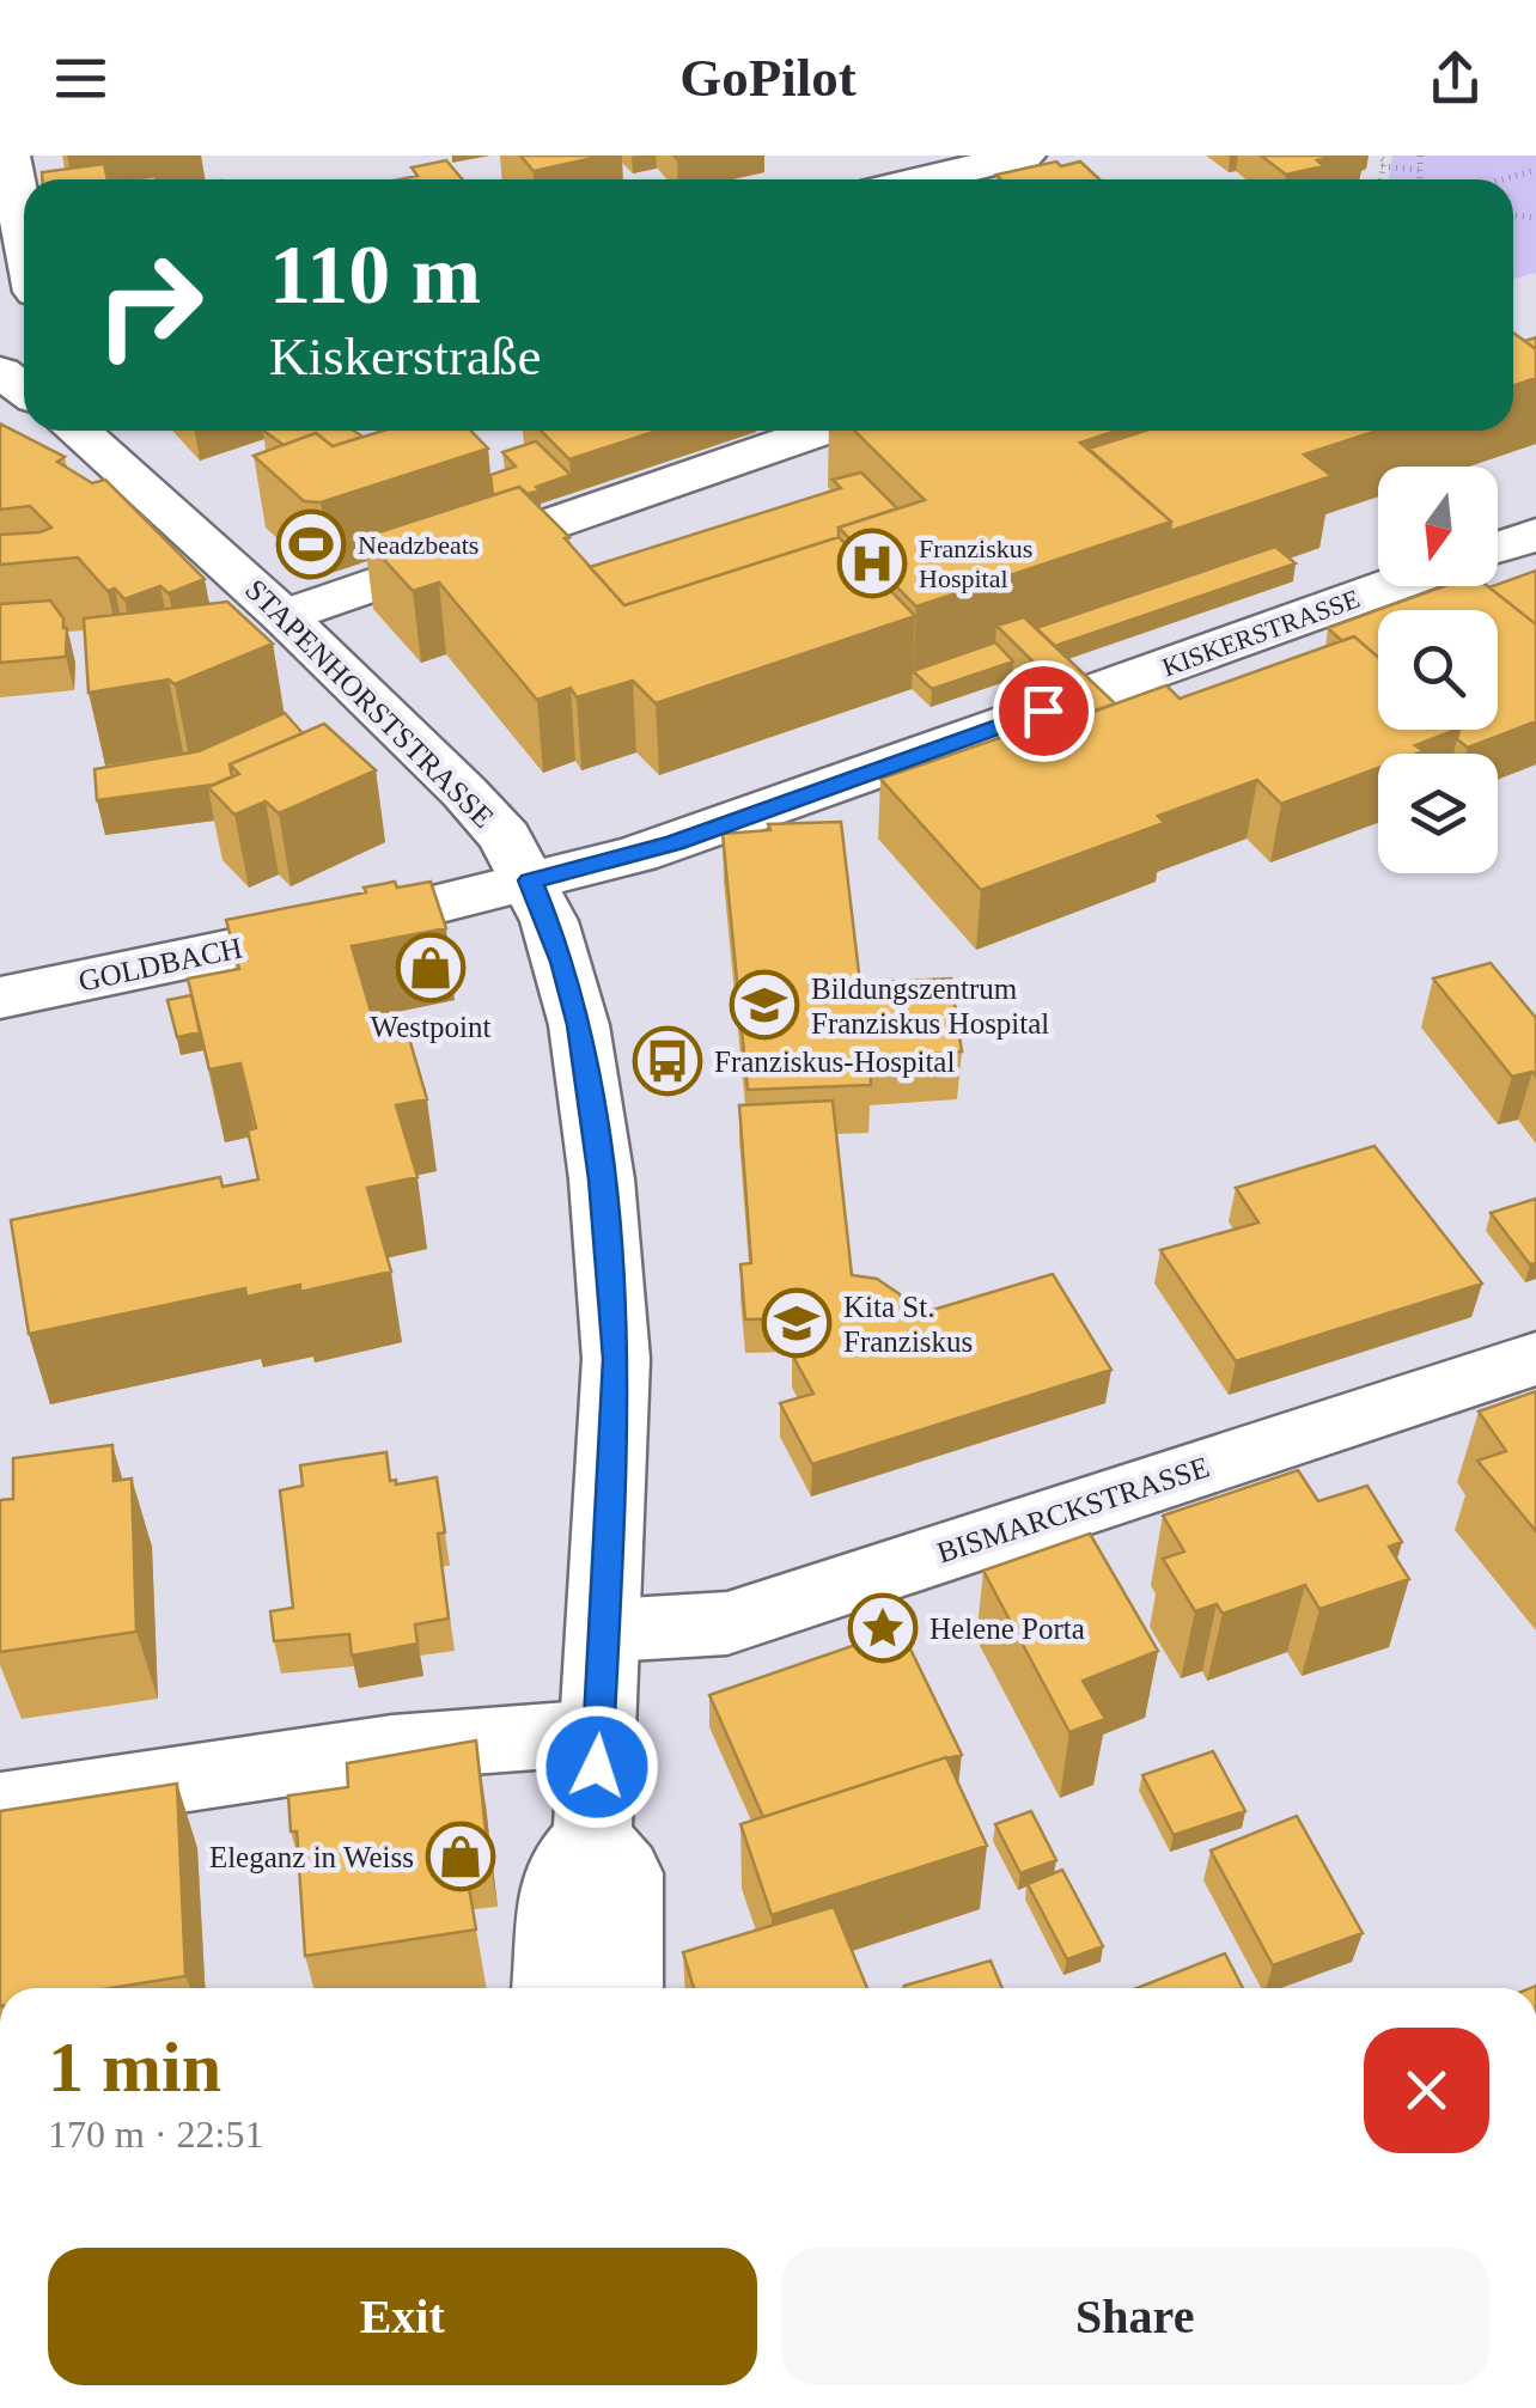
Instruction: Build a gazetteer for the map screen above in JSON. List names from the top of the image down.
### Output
{
  "streets": {
    "street": [
      "KISKERSTRASSE",
      "STAPENHORSTSTRASSE",
      "GOLDBACH",
      "BISMARCKSTRASSE"
    ]
  },
  "crossings": [
    ["KISKERSTRASSE", "STAPENHORSTSTRASSE"],
    ["KISKERSTRASSE", "GOLDBACH"],
    ["STAPENHORSTSTRASSE", "GOLDBACH"],
    ["STAPENHORSTSTRASSE", "BISMARCKSTRASSE"]
  ],
  "places": {
    "sports": ["Neadzbeats"],
    "hospital": ["Franziskus Hospital"],
    "shop": ["Westpoint", "Eleganz in Weiss"],
    "school or university": ["Bildungszentrum Franziskus Hospital", "Kita St. Franziskus"],
    "bus stop": ["Franziskus-Hospital"],
    "place": ["Helene Porta"]
  },
  "north": "bottom",
  "page": {
    "header": "GoPilot",
    "turn": ["110 m", "Kiskerstraße"],
    "heading": ["1 min", "170 m · 22:51"],
    "buttons": ["Exit", "Share"]
  }
}
